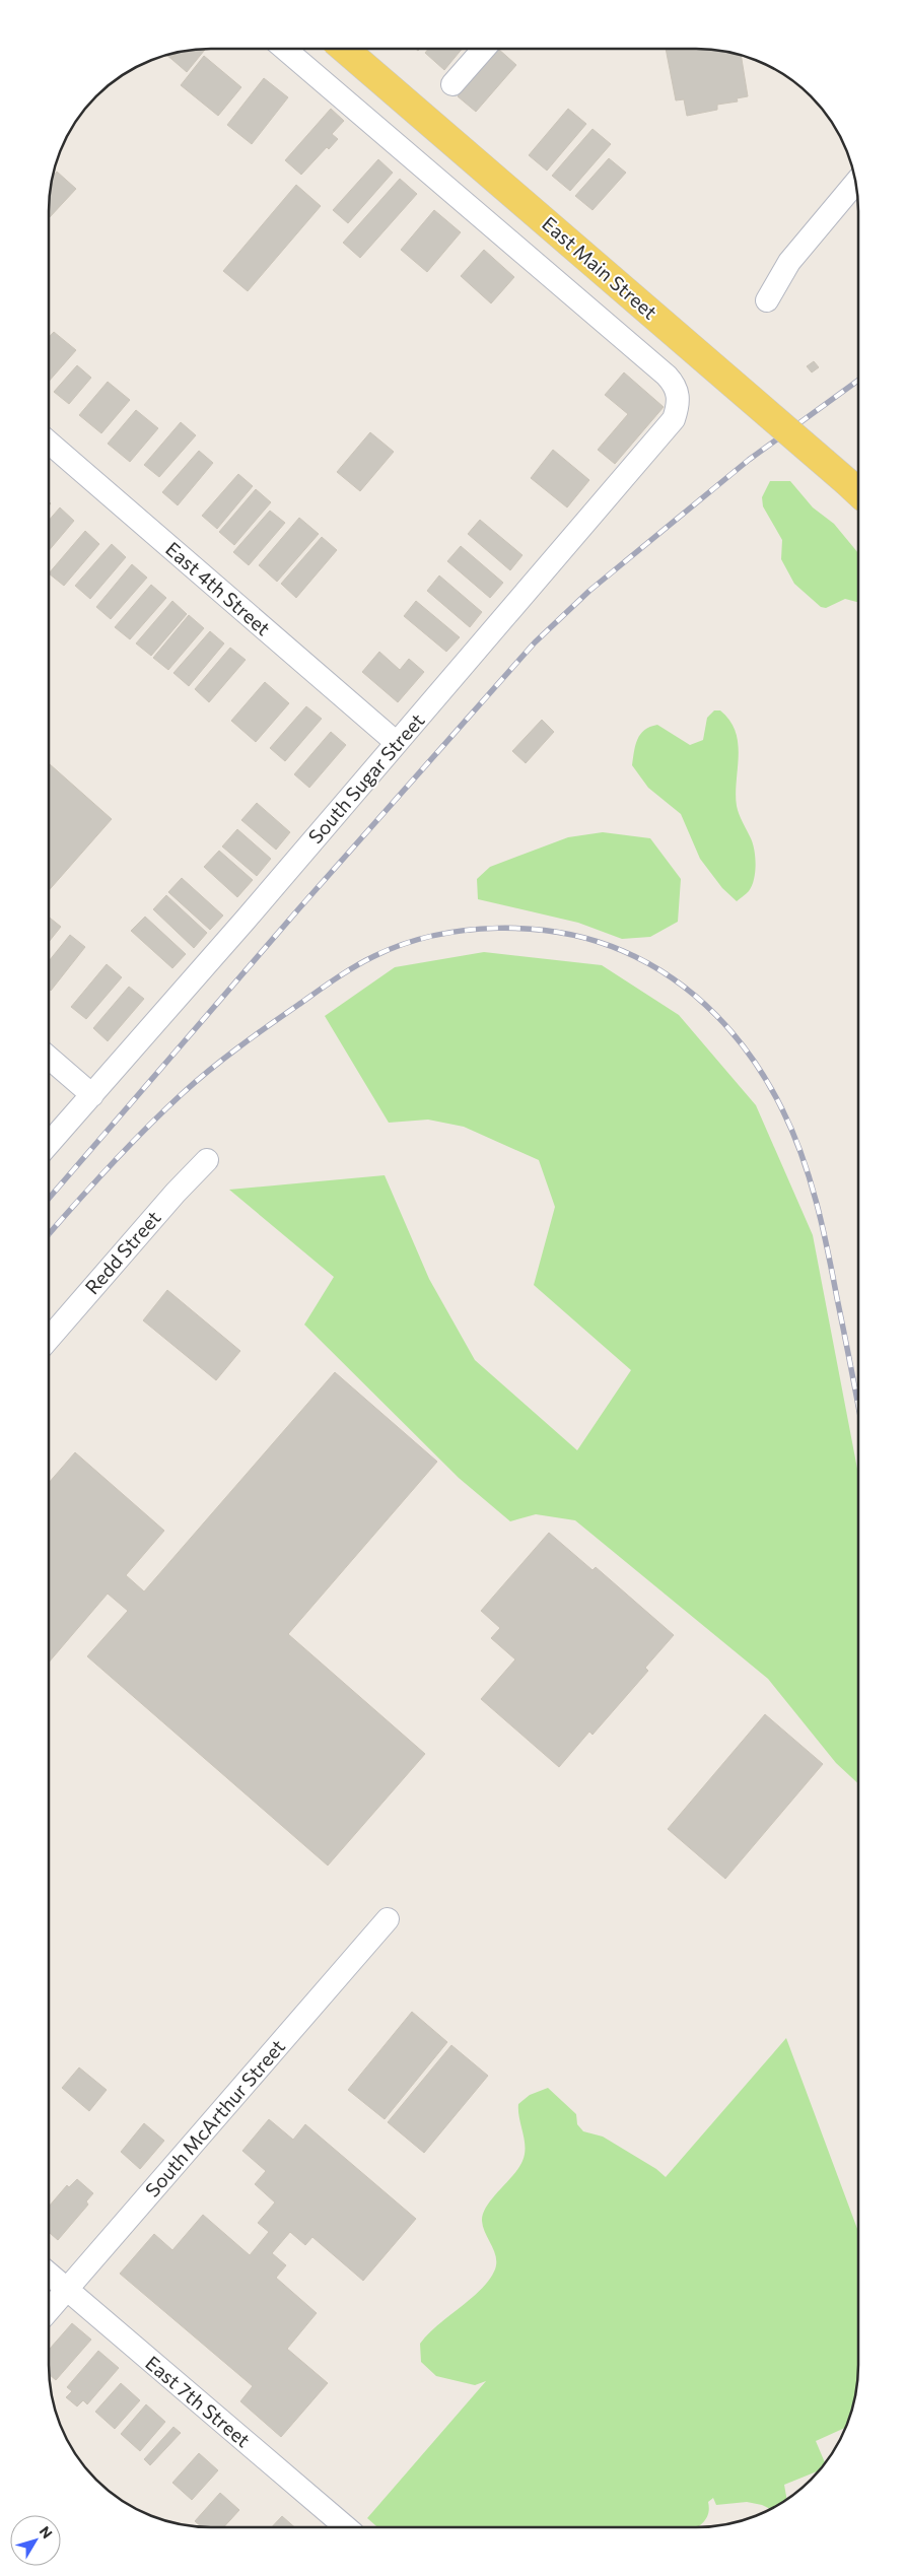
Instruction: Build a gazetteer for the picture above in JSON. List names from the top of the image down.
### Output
{
  "streets": {
    "main road": ["East Main Street"],
    "street": [
      "East 4th Street",
      "South Sugar Street",
      "Redd Street",
      "South McArthur Street",
      "East 7th Street"
    ]
  },
  "crossings": [
    ["East Main Street", "South Sugar Street"],
    ["East 4th Street", "South Sugar Street"],
    ["South McArthur Street", "East 7th Street"]
  ],
  "north": "top right"
}
